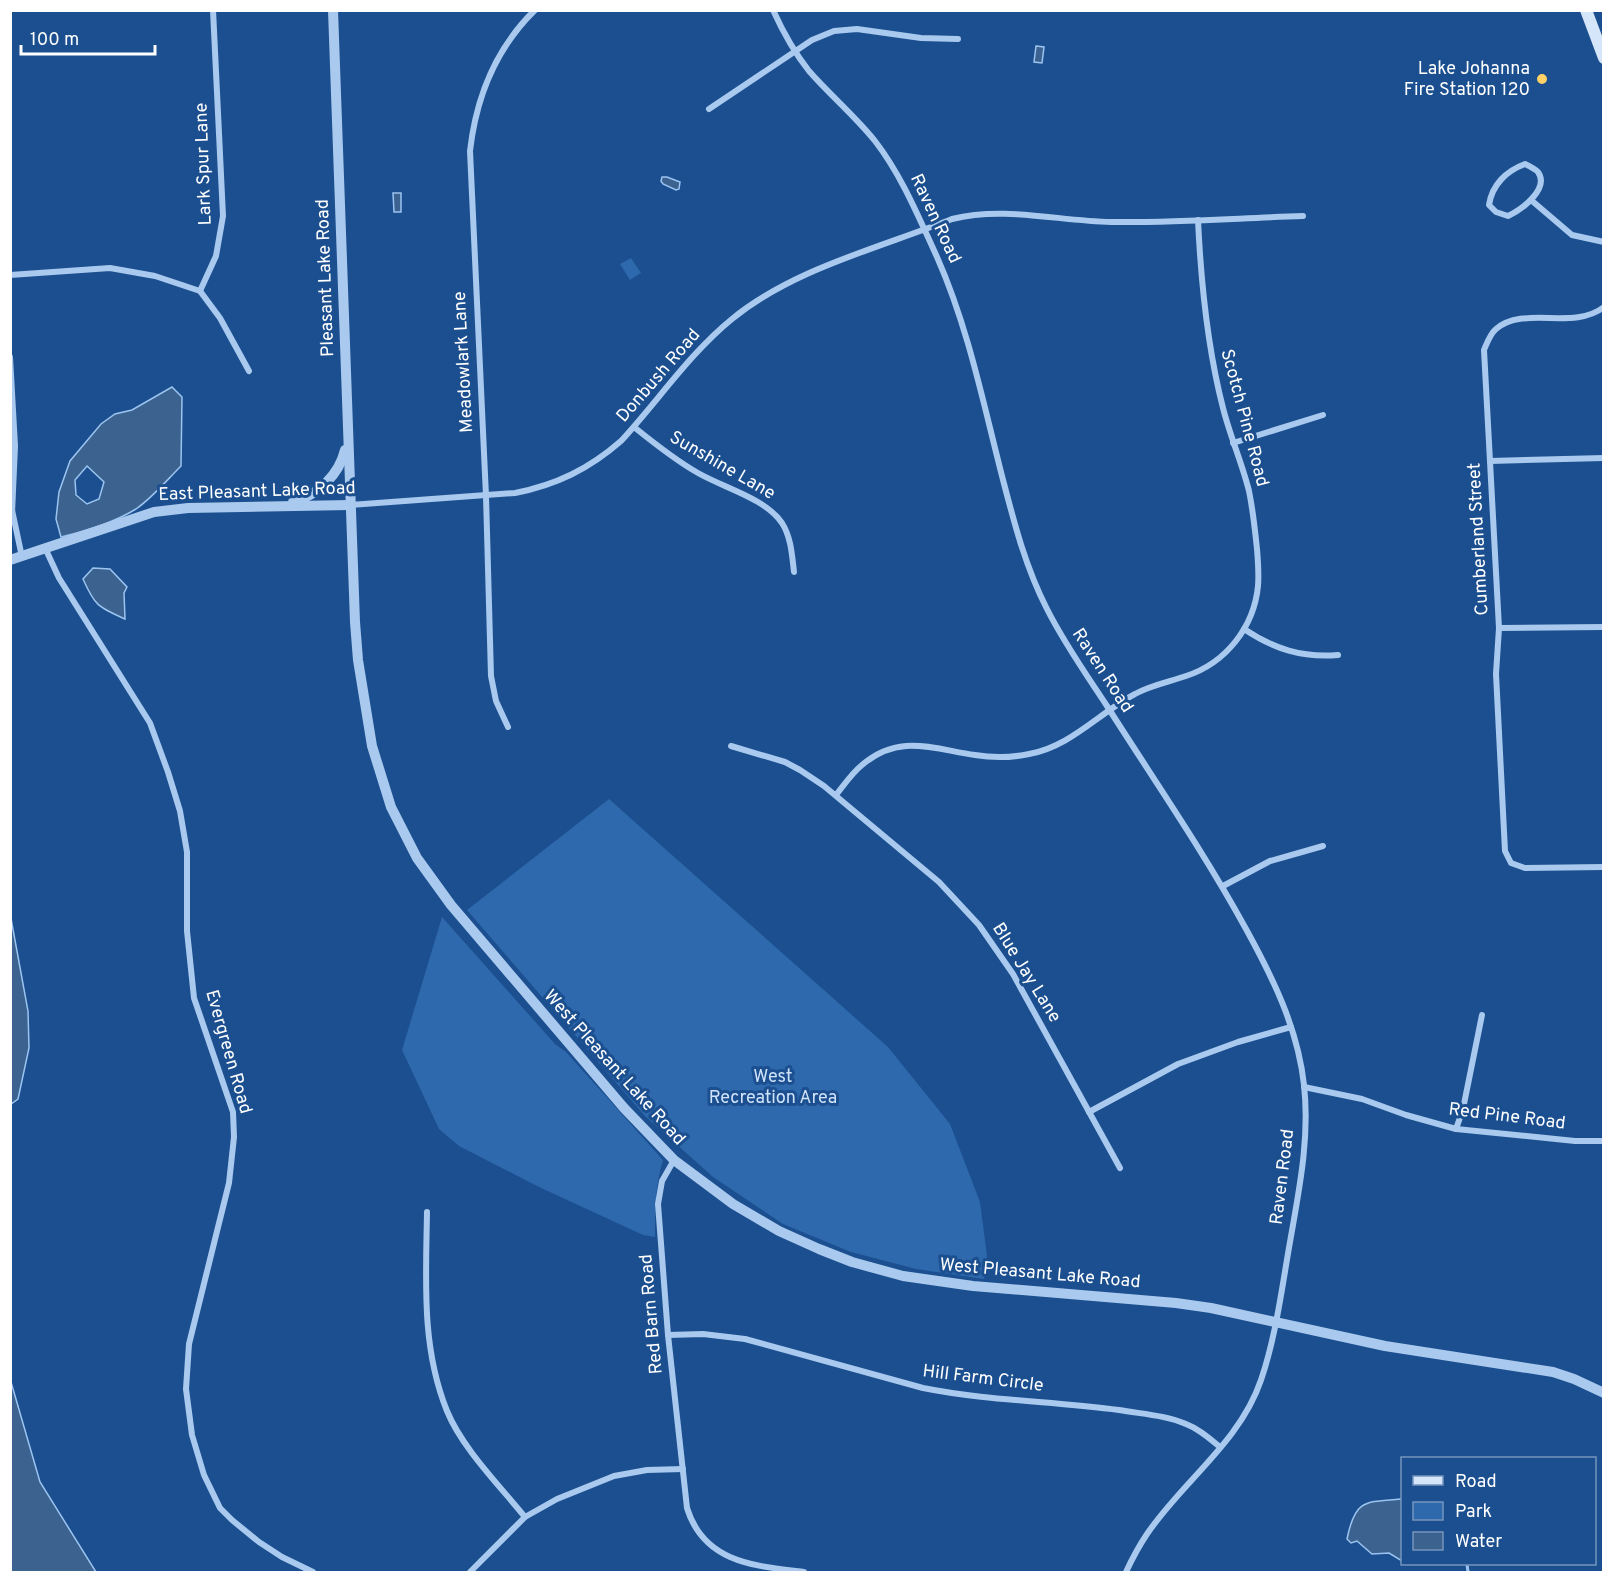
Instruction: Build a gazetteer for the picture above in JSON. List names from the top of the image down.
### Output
{
  "streets": {
    "street": [
      "Lark Spur Lane",
      "Raven Road",
      "Pleasant Lake Road",
      "Meadowlark Lane",
      "Donbush Road",
      "Scotch Pine Road",
      "Sunshine Lane",
      "East Pleasant Lake Road",
      "Cumberland Street",
      "Blue Jay Lane",
      "Evergreen Road",
      "West Pleasant Lake Road",
      "Red Pine Road",
      "Red Barn Road",
      "Hill Farm Circle"
    ]
  },
  "crossings": [
    ["Raven Road", "Donbush Road"],
    ["Raven Road", "Scotch Pine Road"],
    ["Raven Road", "West Pleasant Lake Road"],
    ["Raven Road", "Red Pine Road"],
    ["Pleasant Lake Road", "East Pleasant Lake Road"],
    ["Pleasant Lake Road", "West Pleasant Lake Road"],
    ["Meadowlark Lane", "Donbush Road"],
    ["Donbush Road", "Sunshine Lane"],
    ["Donbush Road", "East Pleasant Lake Road"],
    ["East Pleasant Lake Road", "Evergreen Road"],
    ["West Pleasant Lake Road", "Red Barn Road"],
    ["Red Barn Road", "Hill Farm Circle"]
  ],
  "parks": ["West Recreation Area"],
  "places": ["Lake Johanna Fire Station 120"],
  "legend": ["Road", "Park", "Water"],
  "scale_bar": "100 m"
}
